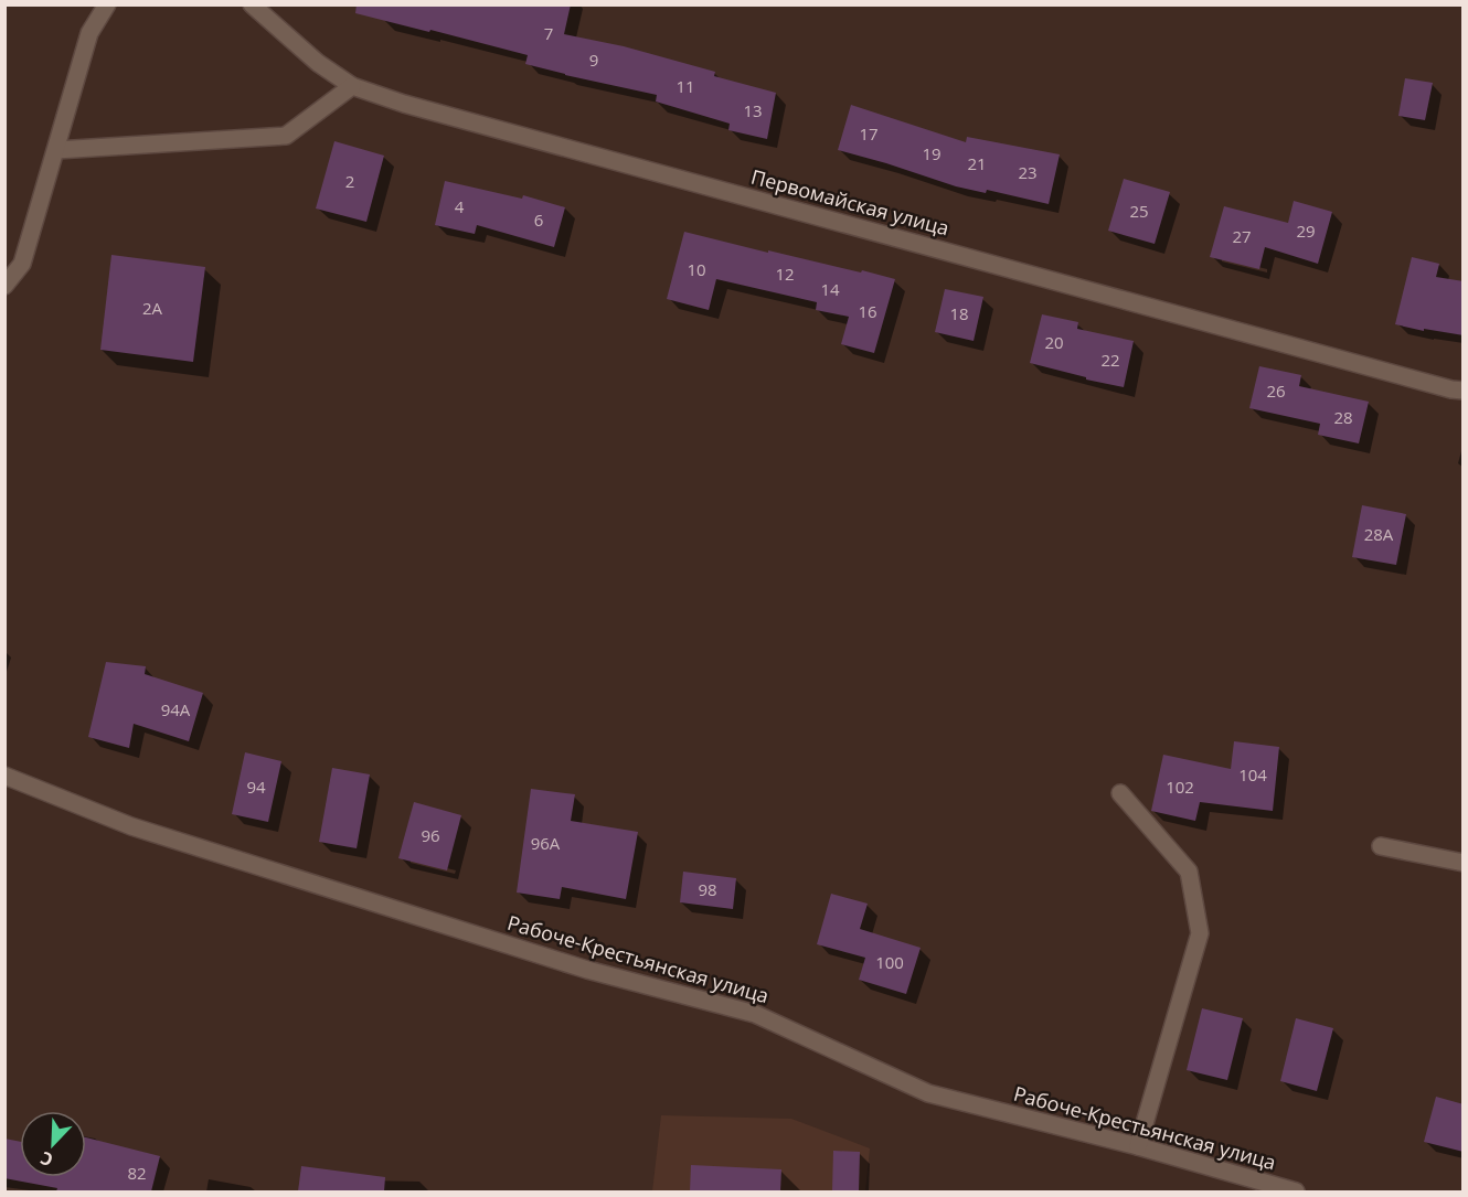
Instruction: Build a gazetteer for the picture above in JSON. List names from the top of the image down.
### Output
{
  "streets": {
    "street": ["Первомайская улица", "Рабоче-Крестьянская улица"]
  },
  "house_numbers": [
    "7",
    "9",
    "11",
    "13",
    "17",
    "19",
    "21",
    "23",
    "2",
    "4",
    "25",
    "6",
    "29",
    "27",
    "10",
    "12",
    "14",
    "2А",
    "16",
    "18",
    "20",
    "22",
    "26",
    "28",
    "28А",
    "94А",
    "104",
    "94",
    "102",
    "96",
    "96А",
    "98",
    "100",
    "82"
  ],
  "north": "bottom left"
}
